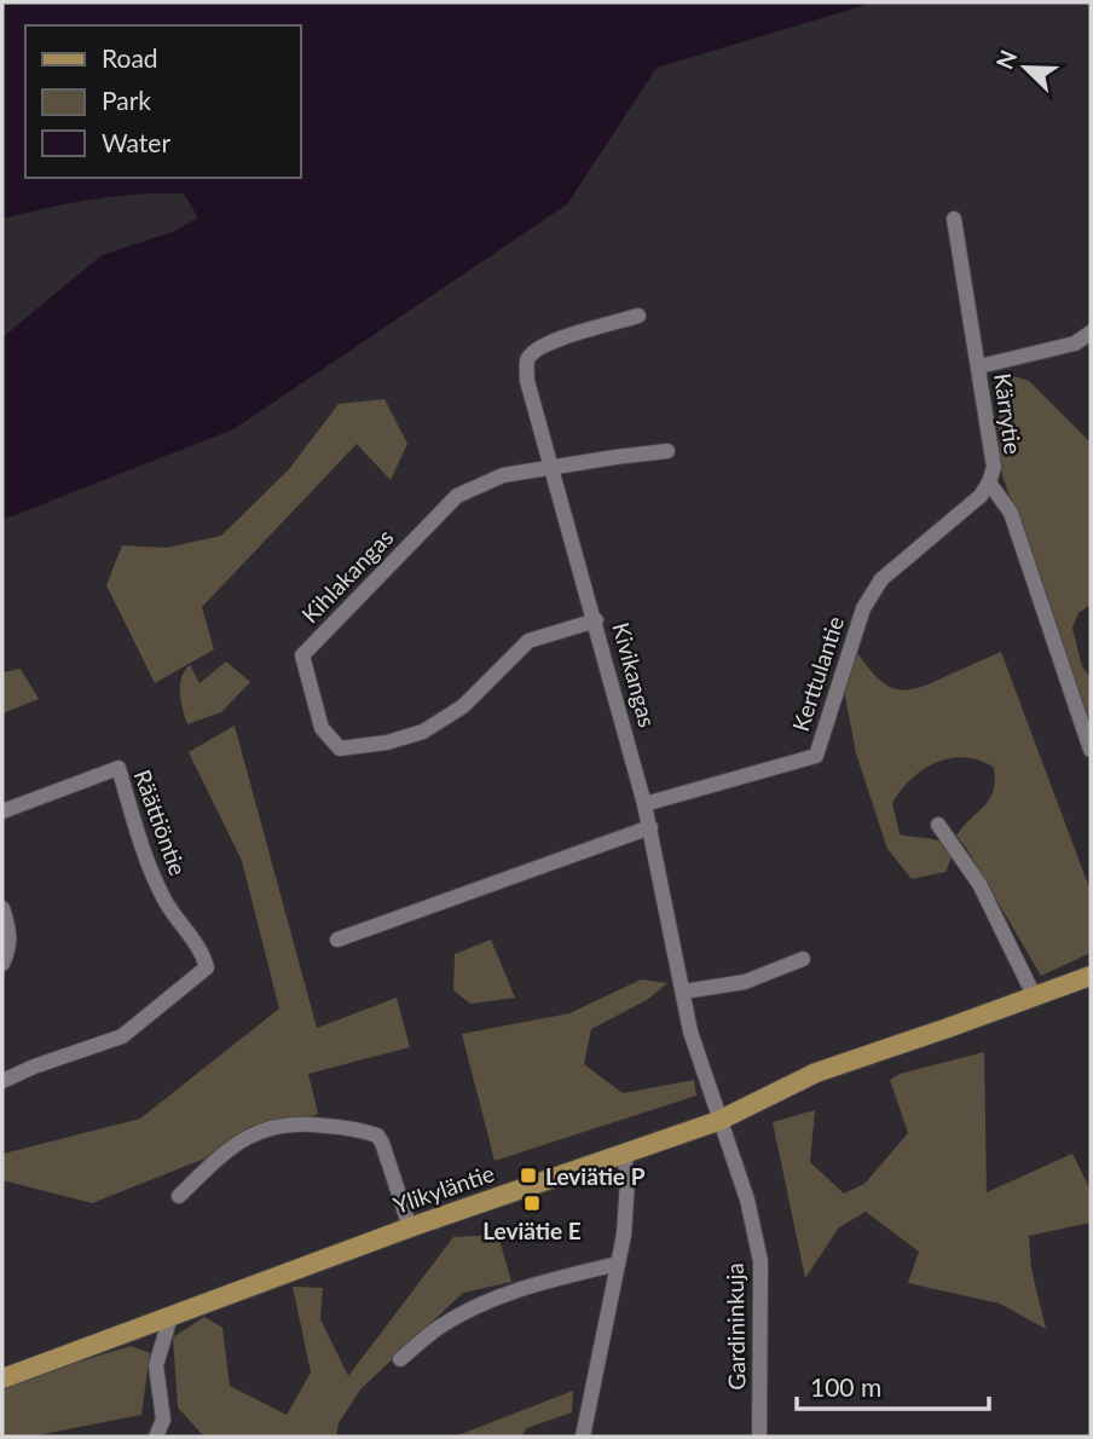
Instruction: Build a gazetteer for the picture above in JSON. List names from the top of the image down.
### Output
{
  "streets": {
    "main road": ["Ylikyläntie"],
    "street": [
      "Kärrytie",
      "Kihlakangas",
      "Kerttulantie",
      "Kivikangas",
      "Räättiöntie",
      "Gardininkuja"
    ]
  },
  "crossings": [
    ["Kärrytie", "Kerttulantie"],
    ["Kihlakangas", "Kivikangas"],
    ["Kerttulantie", "Kivikangas"],
    ["Kivikangas", "Ylikyläntie"],
    ["Kivikangas", "Gardininkuja"],
    ["Ylikyläntie", "Gardininkuja"]
  ],
  "places": {
    "transit": ["Leviätie P", "Leviätie E"]
  },
  "legend": ["Road", "Park", "Water"],
  "scale_bar": "100 m",
  "north": "top left"
}
